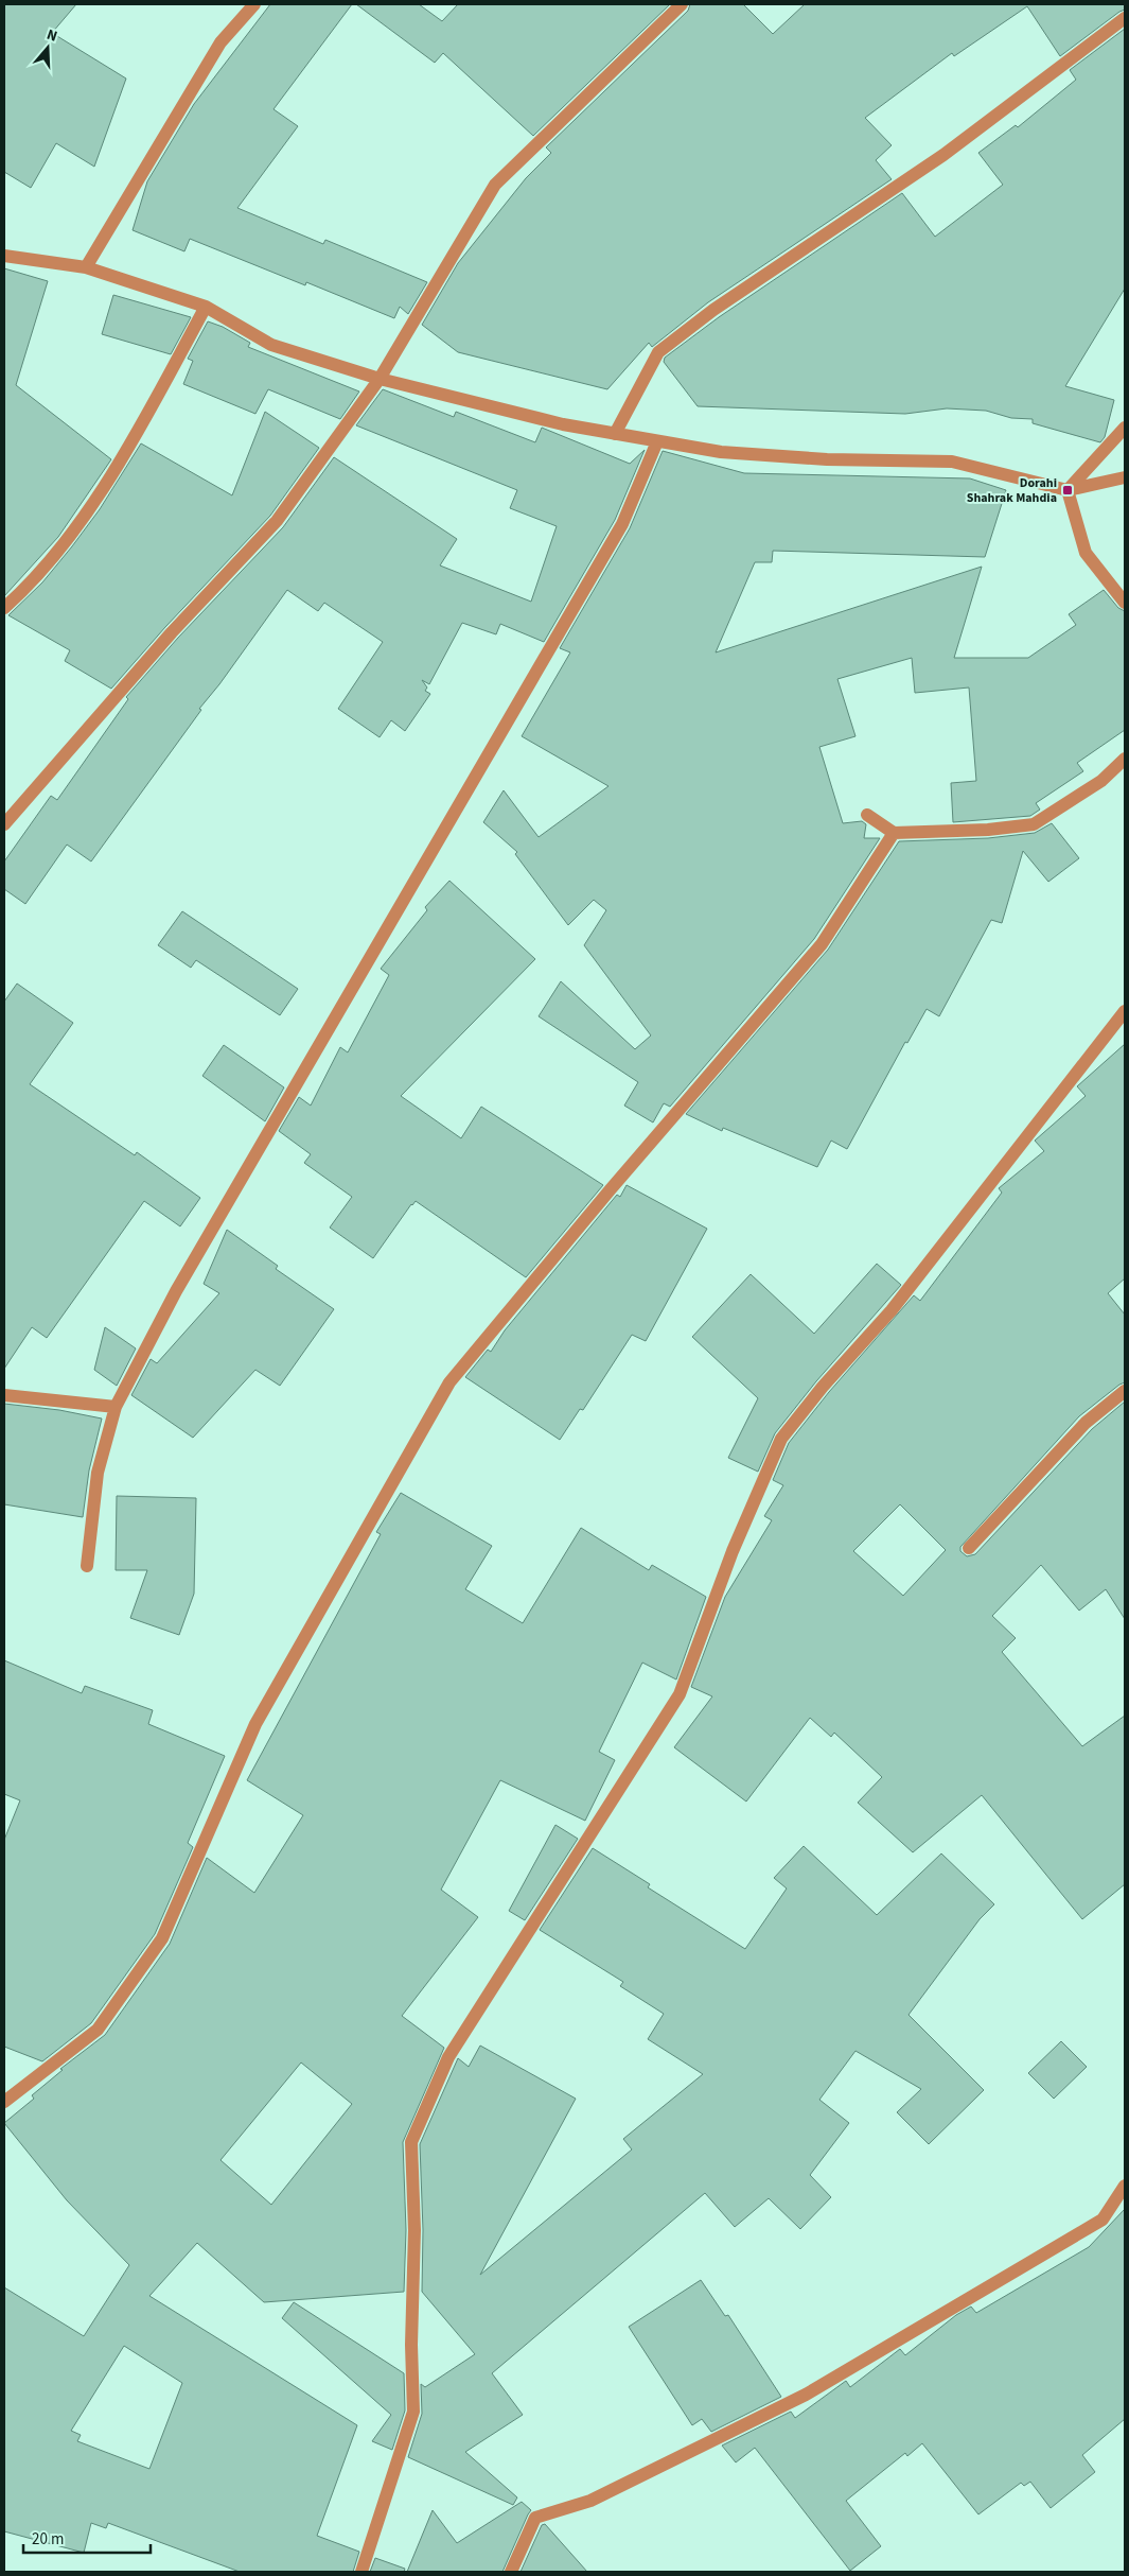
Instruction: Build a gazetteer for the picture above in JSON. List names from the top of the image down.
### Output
{
  "places": {
    "transit": ["Dorahi Shahrak Mahdia"]
  },
  "scale_bar": "20 m",
  "north": "top"
}
